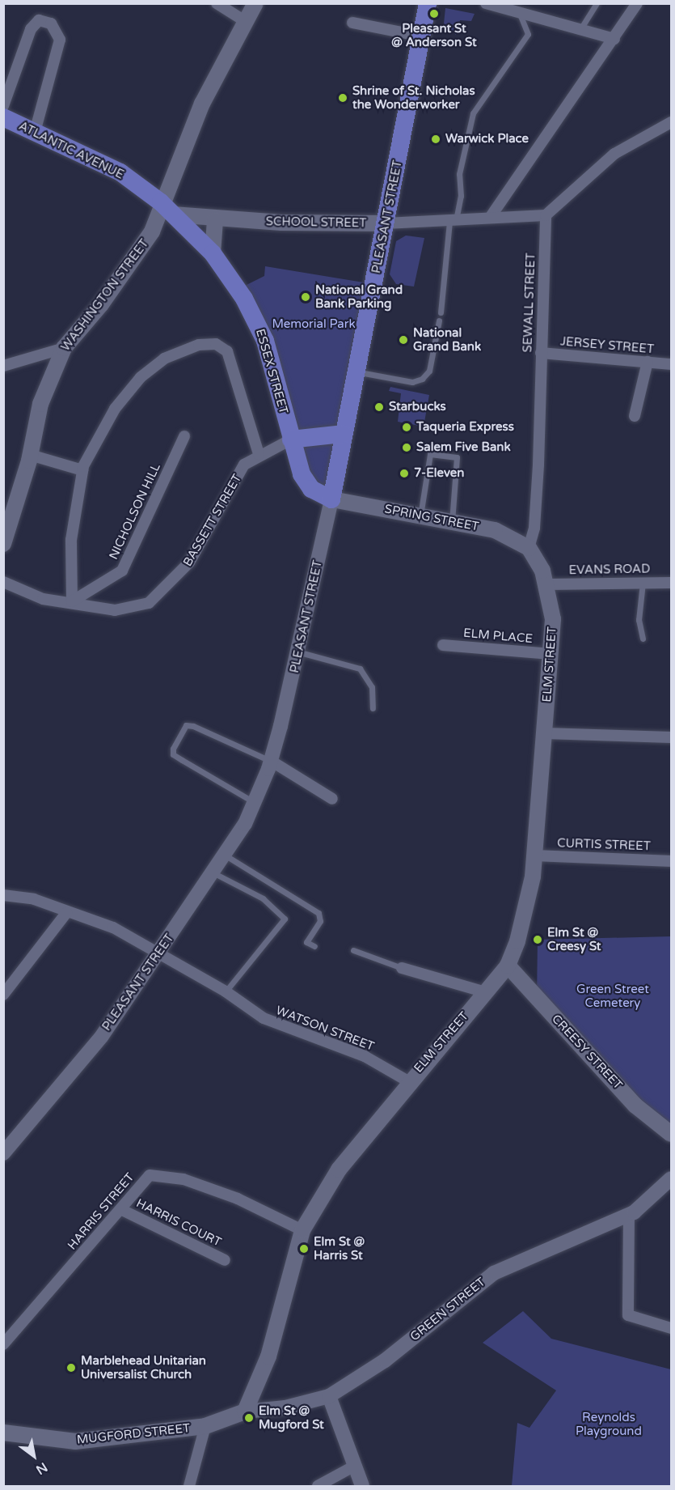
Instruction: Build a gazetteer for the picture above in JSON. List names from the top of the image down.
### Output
{
  "streets": {
    "main road": [
      "ATLANTIC AVENUE",
      "PLEASANT STREET",
      "SCHOOL STREET",
      "WASHINGTON STREET",
      "ESSEX STREET",
      "SPRING STREET",
      "BASSETT STREET",
      "ELM STREET",
      "CREESY STREET",
      "MUGFORD STREET"
    ],
    "street": [
      "SEWALL STREET",
      "JERSEY STREET",
      "NICHOLSON HILL",
      "EVANS ROAD",
      "ELM PLACE",
      "CURTIS STREET",
      "WATSON STREET",
      "HARRIS STREET",
      "HARRIS COURT",
      "GREEN STREET"
    ]
  },
  "crossings": [
    ["ATLANTIC AVENUE", "SCHOOL STREET"],
    ["ATLANTIC AVENUE", "WASHINGTON STREET"],
    ["ATLANTIC AVENUE", "ESSEX STREET"],
    ["PLEASANT STREET", "SCHOOL STREET"],
    ["PLEASANT STREET", "ESSEX STREET"],
    ["PLEASANT STREET", "SPRING STREET"],
    ["PLEASANT STREET", "BASSETT STREET"],
    ["PLEASANT STREET", "WATSON STREET"],
    ["SCHOOL STREET", "WASHINGTON STREET"],
    ["SCHOOL STREET", "SEWALL STREET"],
    ["SCHOOL STREET", "ESSEX STREET"],
    ["WASHINGTON STREET", "ESSEX STREET"],
    ["SEWALL STREET", "JERSEY STREET"],
    ["SEWALL STREET", "SPRING STREET"],
    ["SEWALL STREET", "ELM STREET"],
    ["ESSEX STREET", "SPRING STREET"],
    ["ESSEX STREET", "BASSETT STREET"],
    ["NICHOLSON HILL", "BASSETT STREET"],
    ["SPRING STREET", "ELM STREET"],
    ["EVANS ROAD", "ELM STREET"],
    ["ELM PLACE", "ELM STREET"],
    ["ELM STREET", "CURTIS STREET"],
    ["ELM STREET", "WATSON STREET"],
    ["ELM STREET", "CREESY STREET"],
    ["ELM STREET", "HARRIS STREET"],
    ["ELM STREET", "GREEN STREET"],
    ["HARRIS STREET", "HARRIS COURT"]
  ],
  "parks": ["Memorial Park", "Green Street Cemetery", "Reynolds Playground"],
  "places": [
    "Pleasant St @ Anderson St",
    "Shrine of St. Nicholas the Wonderworker",
    "Warwick Place",
    "National Grand Bank Parking",
    "National Grand Bank",
    "Starbucks",
    "Taqueria Express",
    "Salem Five Bank",
    "7-Eleven",
    "Elm St @ Creesy St",
    "Elm St @ Harris St",
    "Marblehead Unitarian Universalist Church",
    "Elm St @ Mugford St"
  ],
  "north": "bottom right"
}
